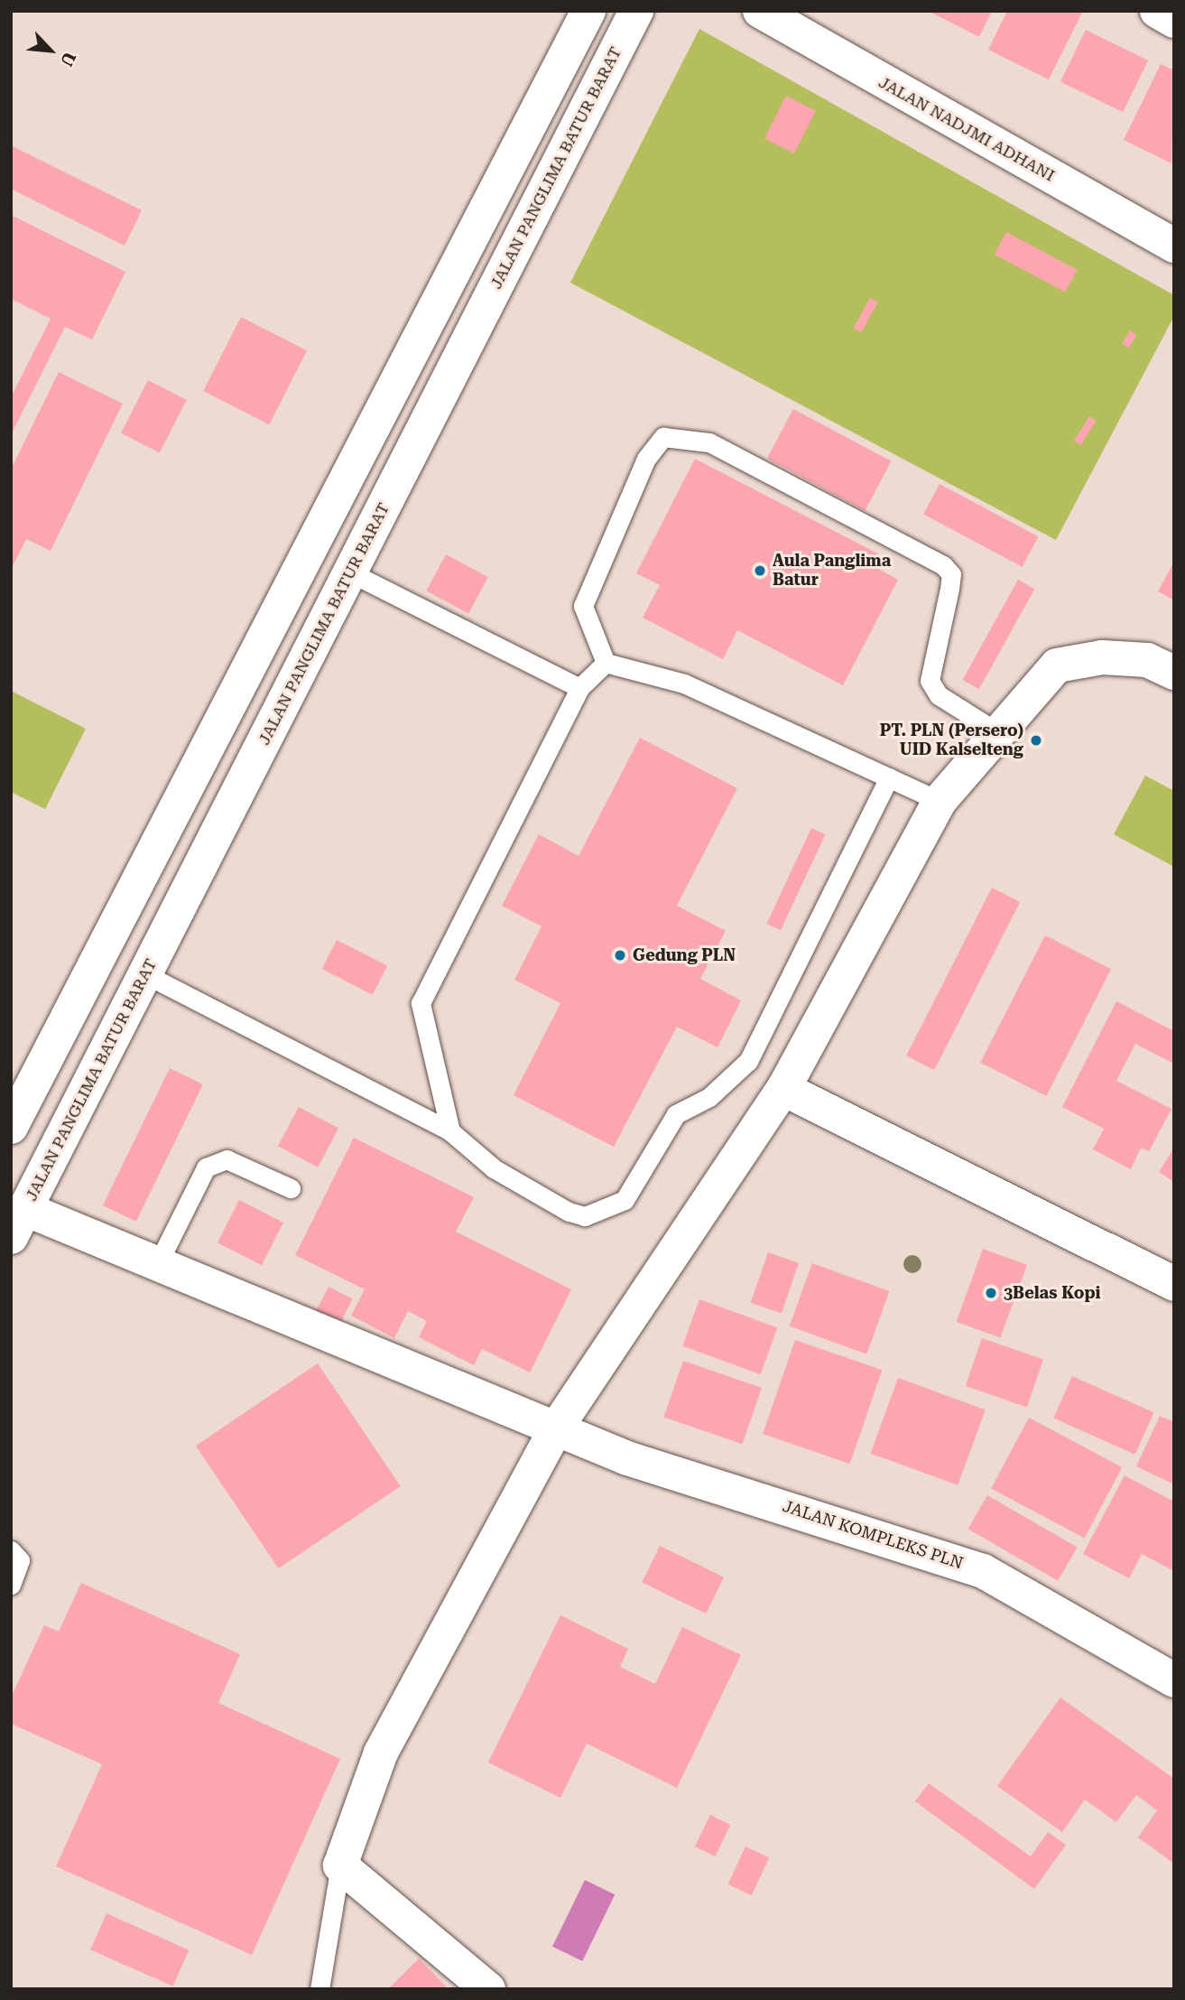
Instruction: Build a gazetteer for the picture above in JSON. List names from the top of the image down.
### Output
{
  "streets": {
    "street": ["JALAN NADJMI ADHANI", "JALAN PANGLIMA BATUR BARAT", "JALAN KOMPLEKS PLN"]
  },
  "crossings": [
    ["JALAN PANGLIMA BATUR BARAT", "JALAN KOMPLEKS PLN"]
  ],
  "places": [
    "Aula Panglima Batur",
    "PT. PLN (Persero) UID Kalselteng",
    "Gedung PLN",
    "3Belas Kopi"
  ],
  "north": "bottom right"
}
